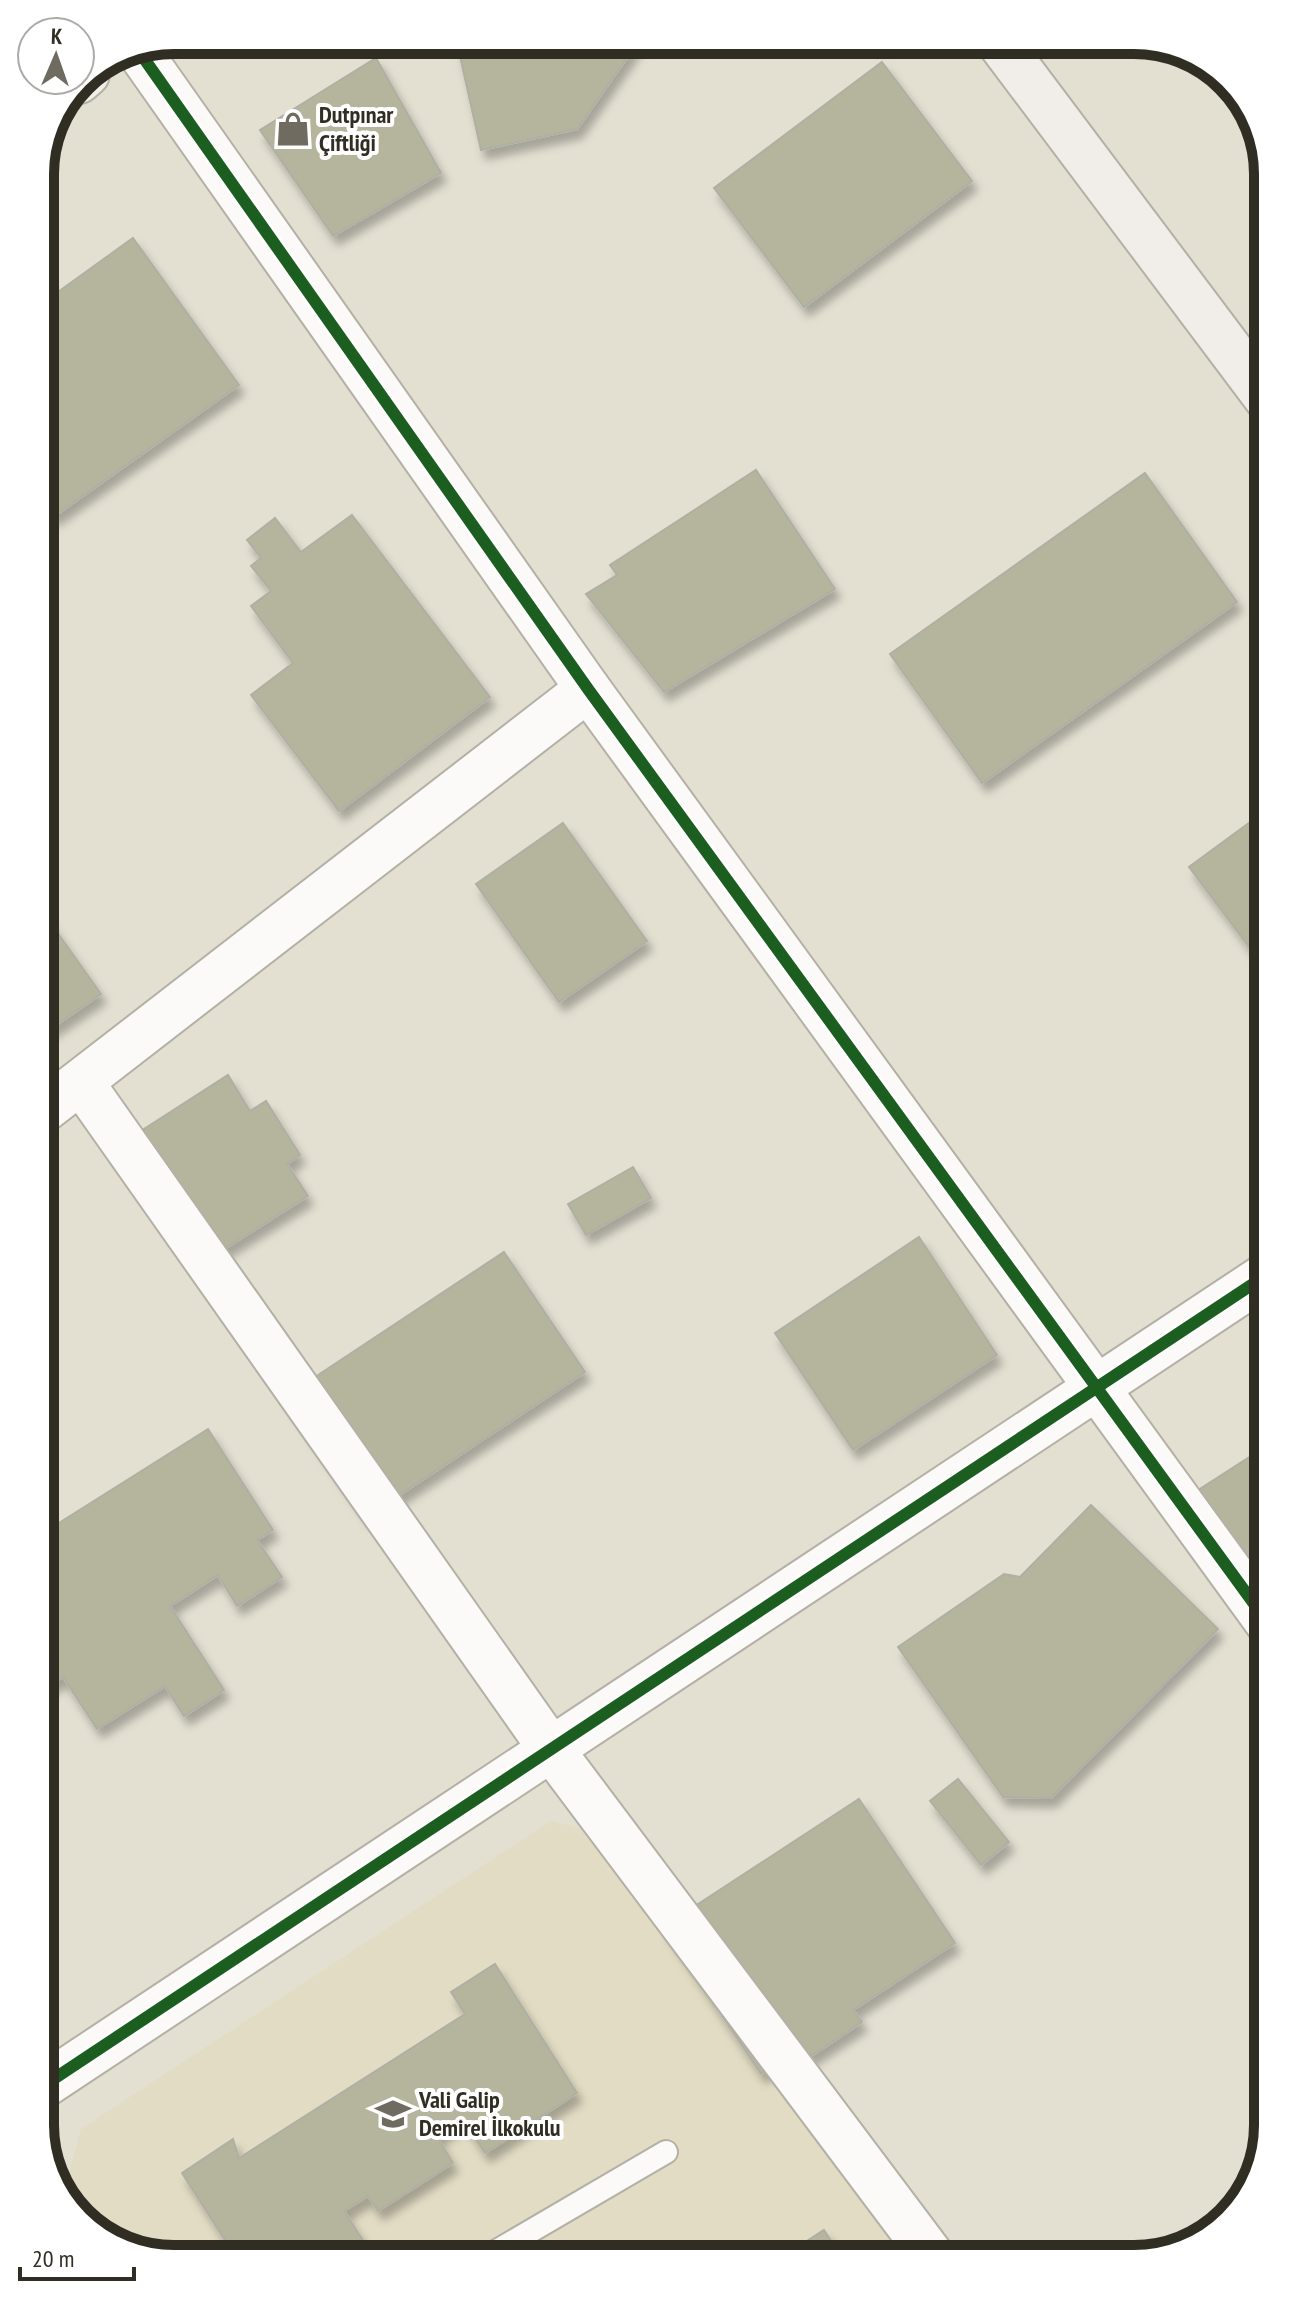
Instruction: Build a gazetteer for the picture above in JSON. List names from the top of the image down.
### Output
{
  "places": {
    "shop": ["Dutpınar Çiftliği"],
    "school or university": ["Vali Galip Demirel İlkokulu"]
  },
  "scale_bar": "20 m",
  "north": "top"
}
